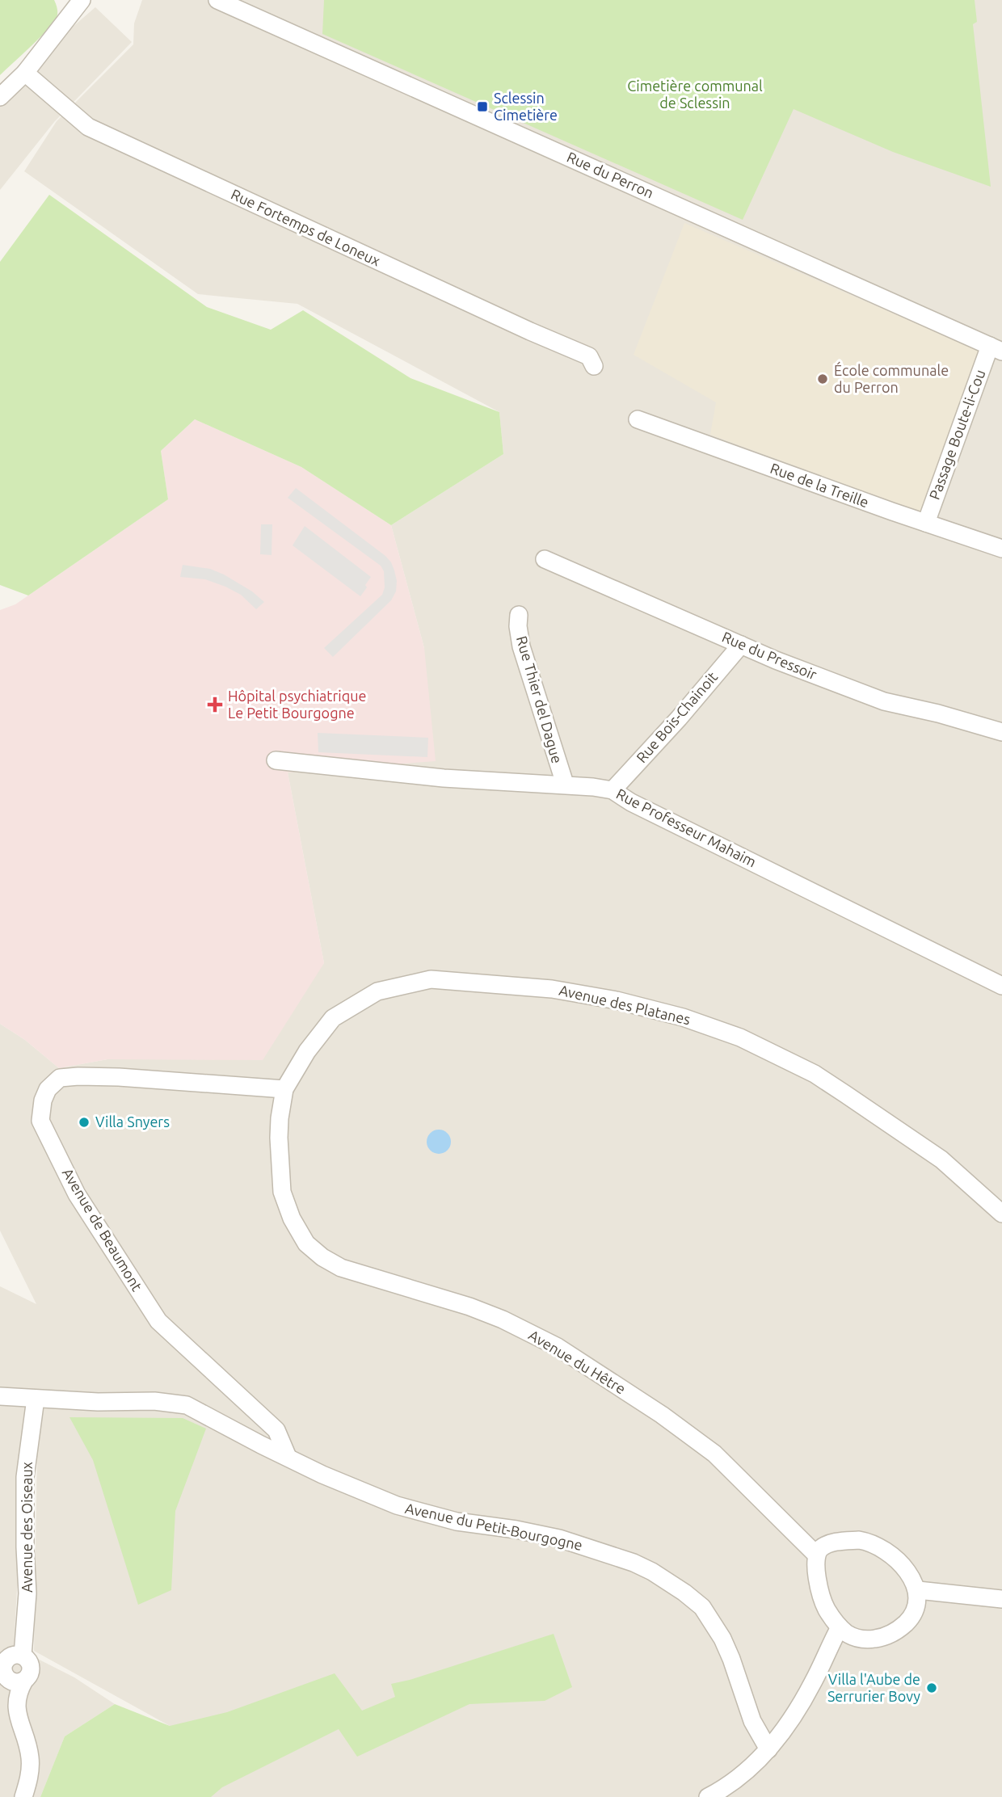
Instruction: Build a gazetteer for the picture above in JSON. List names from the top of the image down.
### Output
{
  "streets": {
    "street": [
      "Rue du Perron",
      "Rue Fortemps de Loneux",
      "Passage Boute-li-Cou",
      "Rue de la Treille",
      "Rue du Pressoir",
      "Rue Thier del Dague",
      "Rue Bois-Chainoit",
      "Rue Professeur Mahaim",
      "Avenue des Platanes",
      "Avenue de Beaumont",
      "Avenue du Hêtre",
      "Avenue des Oiseaux",
      "Avenue du Petit-Bourgogne"
    ]
  },
  "crossings": [
    ["Rue du Perron", "Passage Boute-li-Cou"],
    ["Passage Boute-li-Cou", "Rue de la Treille"],
    ["Rue du Pressoir", "Rue Bois-Chainoit"],
    ["Rue Thier del Dague", "Rue Professeur Mahaim"],
    ["Rue Bois-Chainoit", "Rue Professeur Mahaim"],
    ["Avenue des Platanes", "Avenue de Beaumont"],
    ["Avenue des Platanes", "Avenue du Hêtre"],
    ["Avenue de Beaumont", "Avenue du Petit-Bourgogne"],
    ["Avenue des Oiseaux", "Avenue du Petit-Bourgogne"]
  ],
  "parks": ["Cimetière communal de Sclessin"],
  "places": {
    "transit": ["Sclessin Cimetière"],
    "other": ["École communale du Perron", "Villa Snyers", "Villa l'Aube de Serrurier Bovy"],
    "health": ["Hôpital psychiatrique Le Petit Bourgogne"]
  }
}
